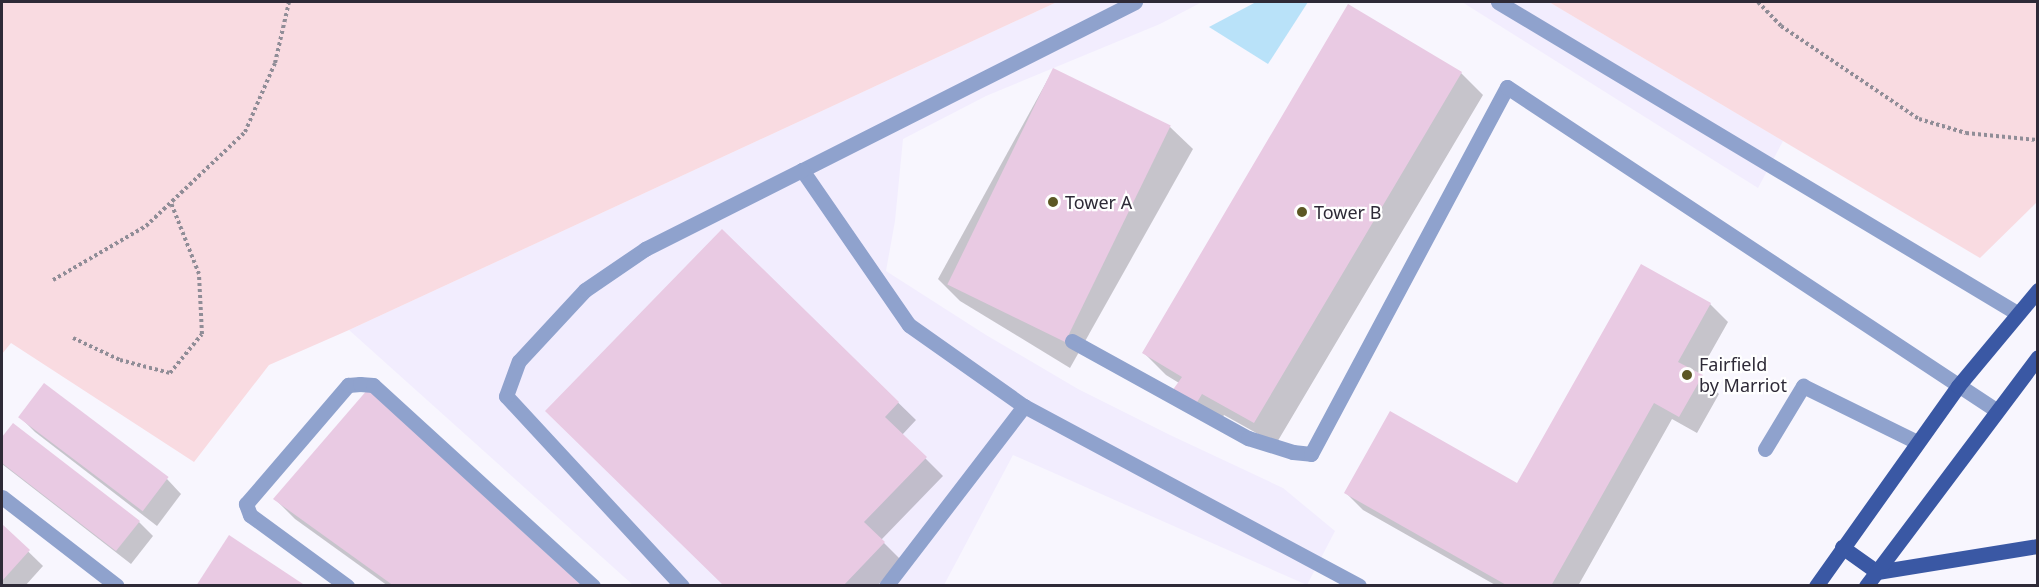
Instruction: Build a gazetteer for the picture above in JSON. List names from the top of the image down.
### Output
{
  "places": ["Tower A", "Tower B", "Fairfield by Marriot"]
}
